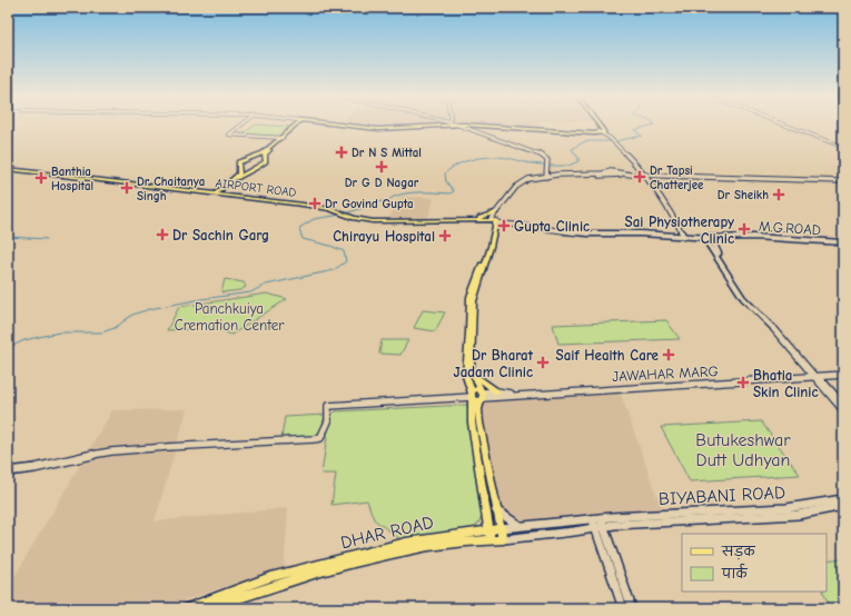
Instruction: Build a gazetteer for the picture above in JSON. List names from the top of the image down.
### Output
{
  "streets": {
    "main road": [
      "AIRPORT ROAD",
      "M.G.ROAD",
      "JAWAHAR MARG",
      "BIYABANI ROAD",
      "DHAR ROAD"
    ]
  },
  "crossings": [
    ["BIYABANI ROAD", "DHAR ROAD"]
  ],
  "parks": ["Panchkuiya Cremation Center", "Butukeshwar Dutt Udhyan"],
  "places": {
    "health": [
      "Dr N S Mittal",
      "Dr G D Nagar",
      "Dr Tapsi Chatterjee",
      "Banthia Hospital",
      "Dr Chaitanya Singh",
      "Dr Sheikh",
      "Dr Govind Gupta",
      "Gupta Clinic",
      "Sai Physiotherapy Clinic",
      "Dr Sachin Garg",
      "Chirayu Hospital",
      "Saif Health Care",
      "Dr Bharat Jadam Clinic",
      "Bhatia Skin Clinic"
    ]
  },
  "legend": ["सड़क", "पार्क"]
}
